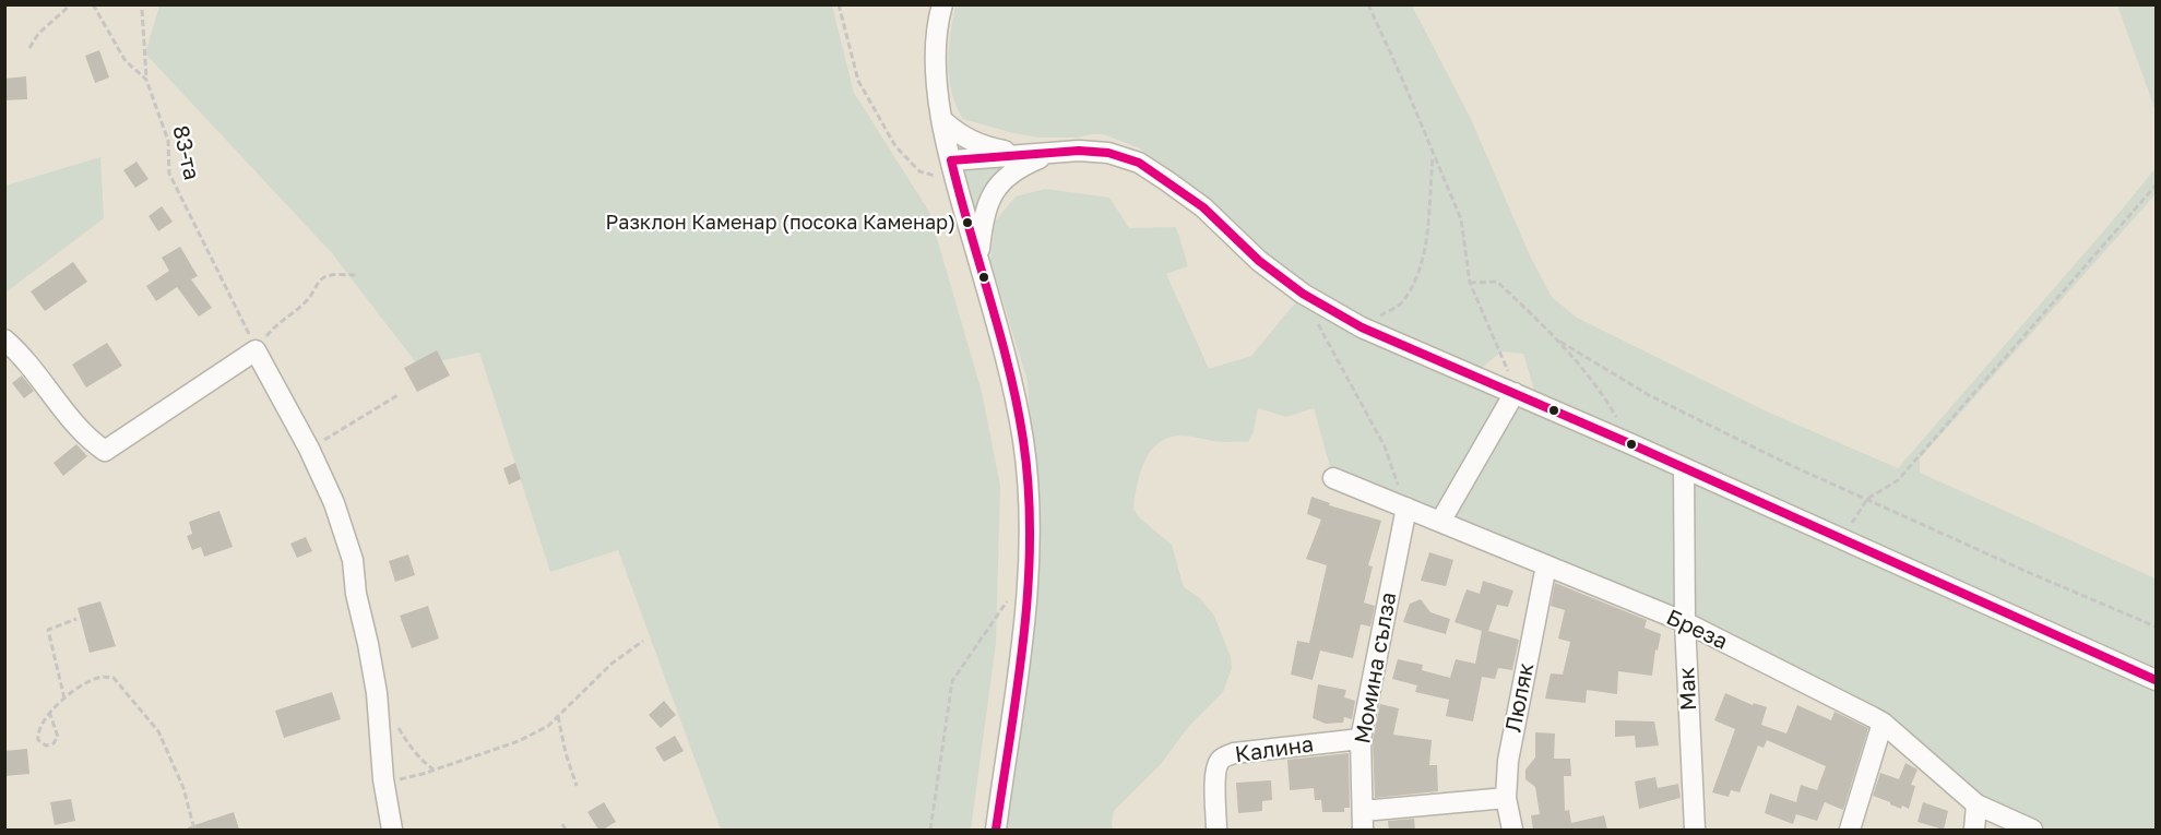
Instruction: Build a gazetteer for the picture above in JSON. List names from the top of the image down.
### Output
{
  "streets": {
    "street": [
      "Бреза",
      "Момина сълза",
      "Мак",
      "Люляк",
      "Калина"
    ],
    "path": ["83-та"]
  },
  "crossings": [
    ["Бреза", "Момина сълза"],
    ["Бреза", "Мак"],
    ["Бреза", "Люляк"],
    ["Момина сълза", "Калина"]
  ],
  "places": ["Разклон Каменар (посока Каменар)"]
}
